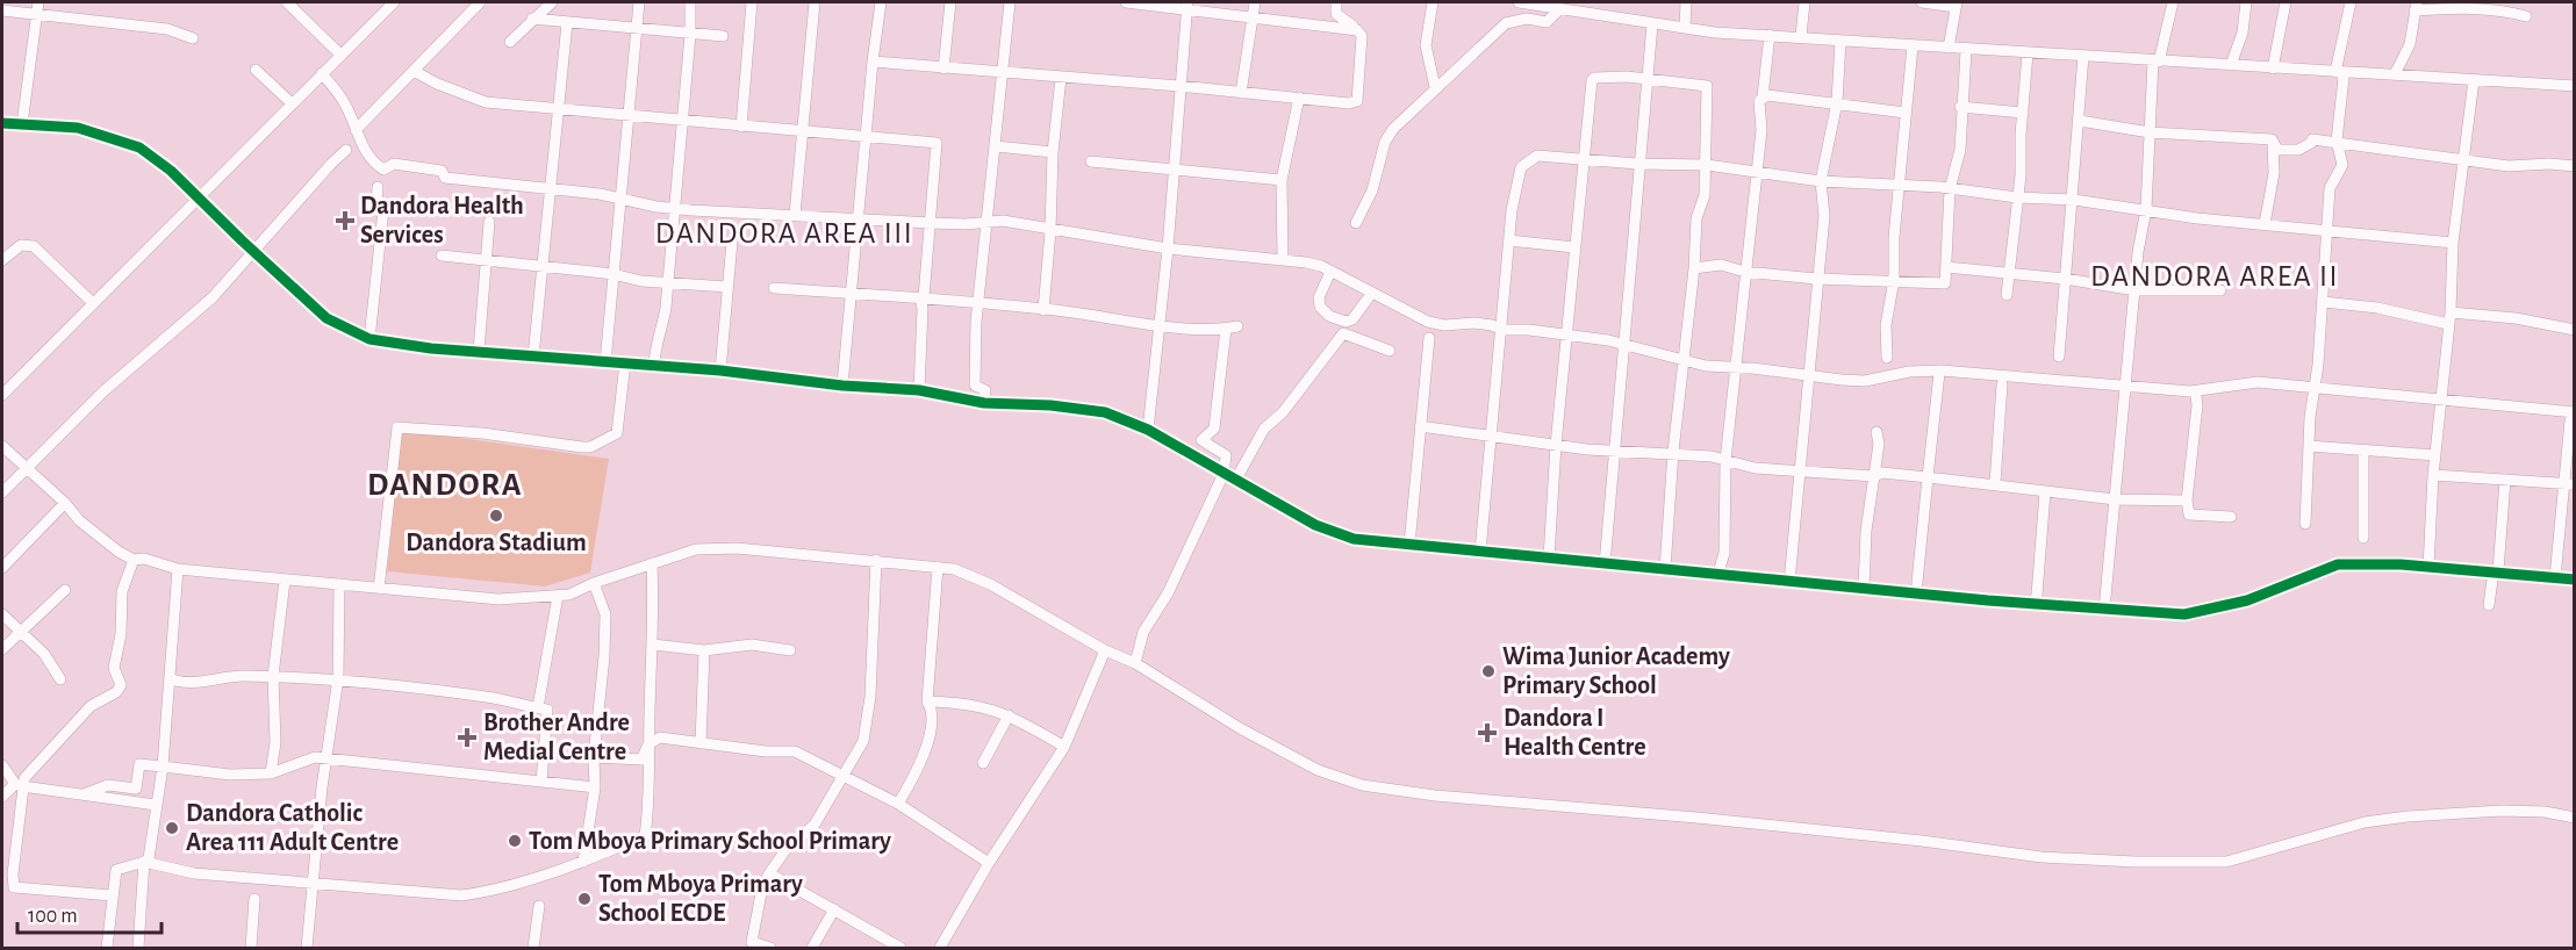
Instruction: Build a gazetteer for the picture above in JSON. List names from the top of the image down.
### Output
{
  "districts": ["DANDORA AREA III", "DANDORA AREA II", "DANDORA"],
  "places": {
    "health": ["Dandora Health Services", "Dandora I Health Centre", "Brother Andre Medial Centre"],
    "other": [
      "Dandora Stadium",
      "Wima Junior Academy Primary School",
      "Dandora Catholic Area 111 Adult Centre",
      "Tom Mboya Primary School Primary",
      "Tom Mboya Primary School ECDE"
    ]
  },
  "scale_bar": "100 m"
}
